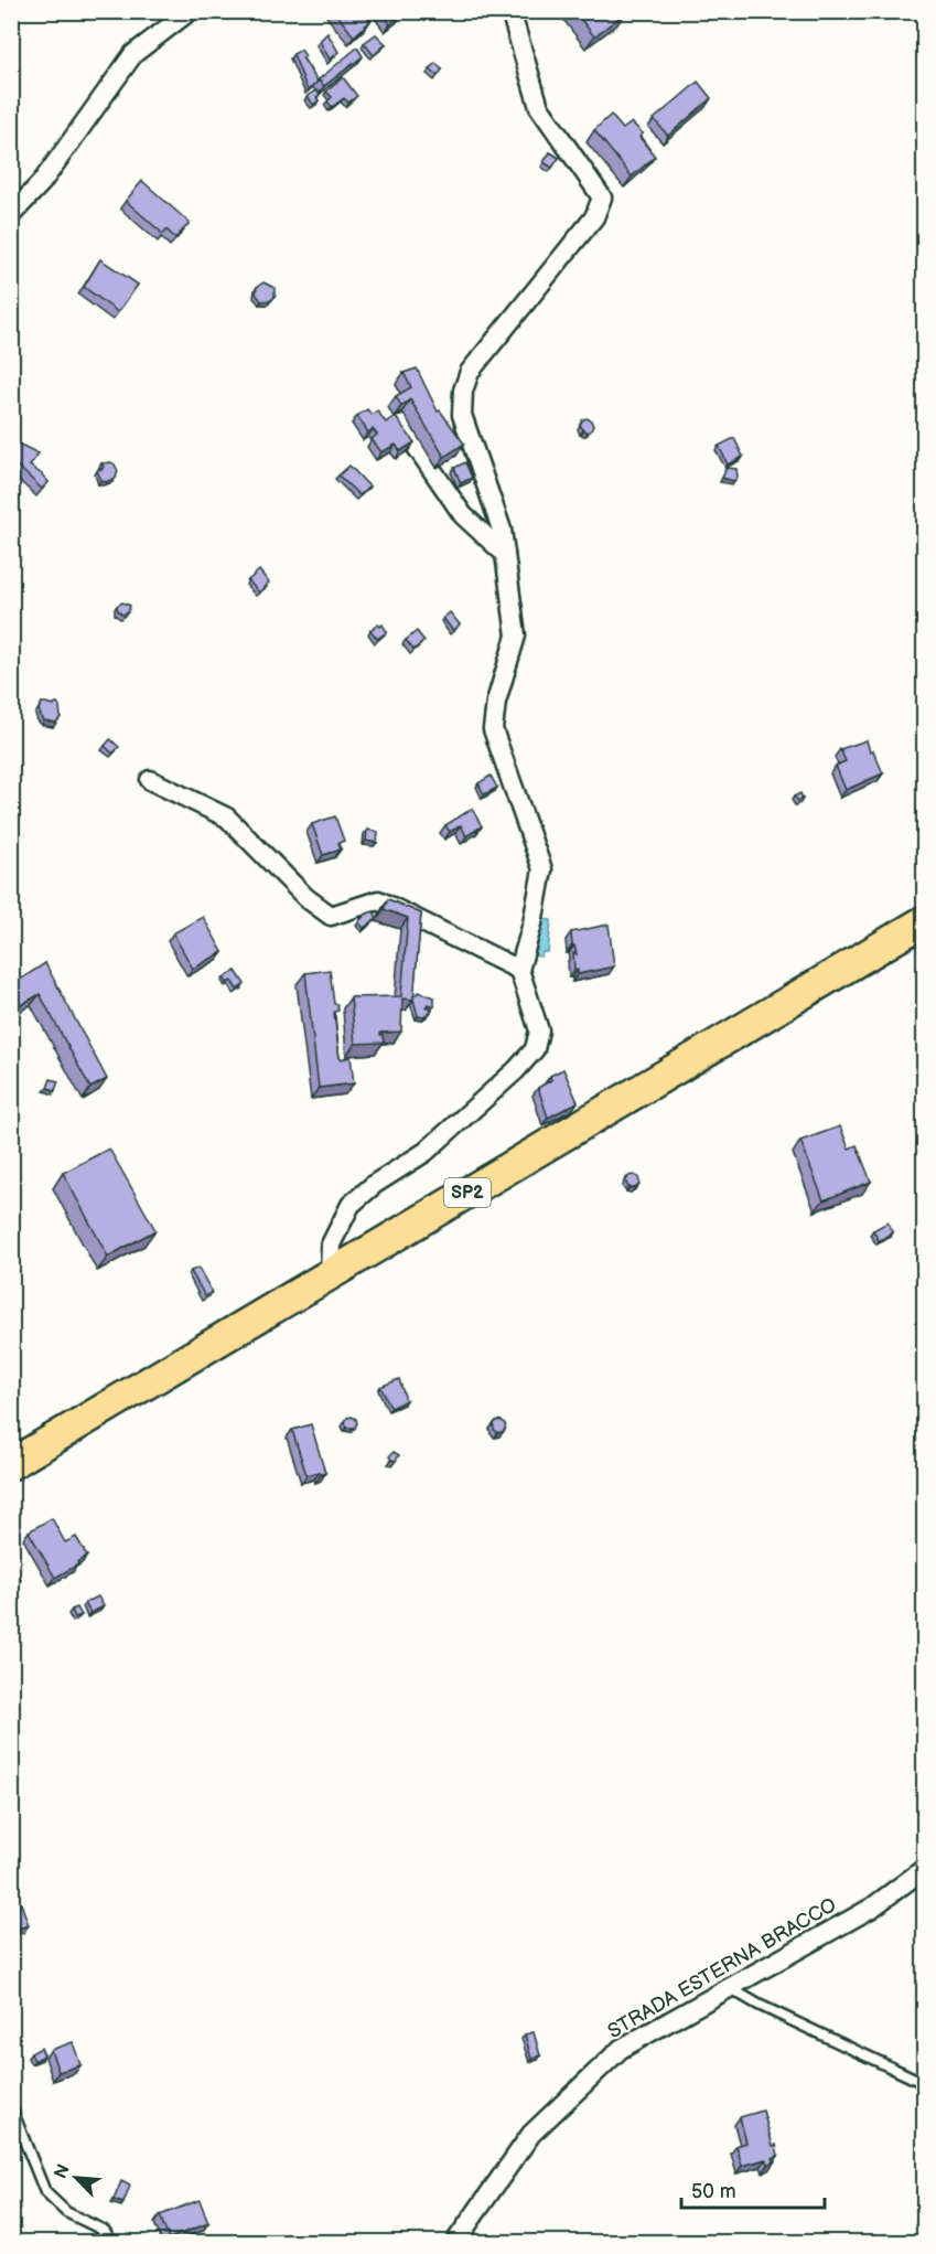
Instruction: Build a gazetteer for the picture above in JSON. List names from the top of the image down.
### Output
{
  "streets": {
    "main road": ["SP2"],
    "street": ["STRADA ESTERNA BRACCO"]
  },
  "scale_bar": "50 m",
  "north": "top left"
}
